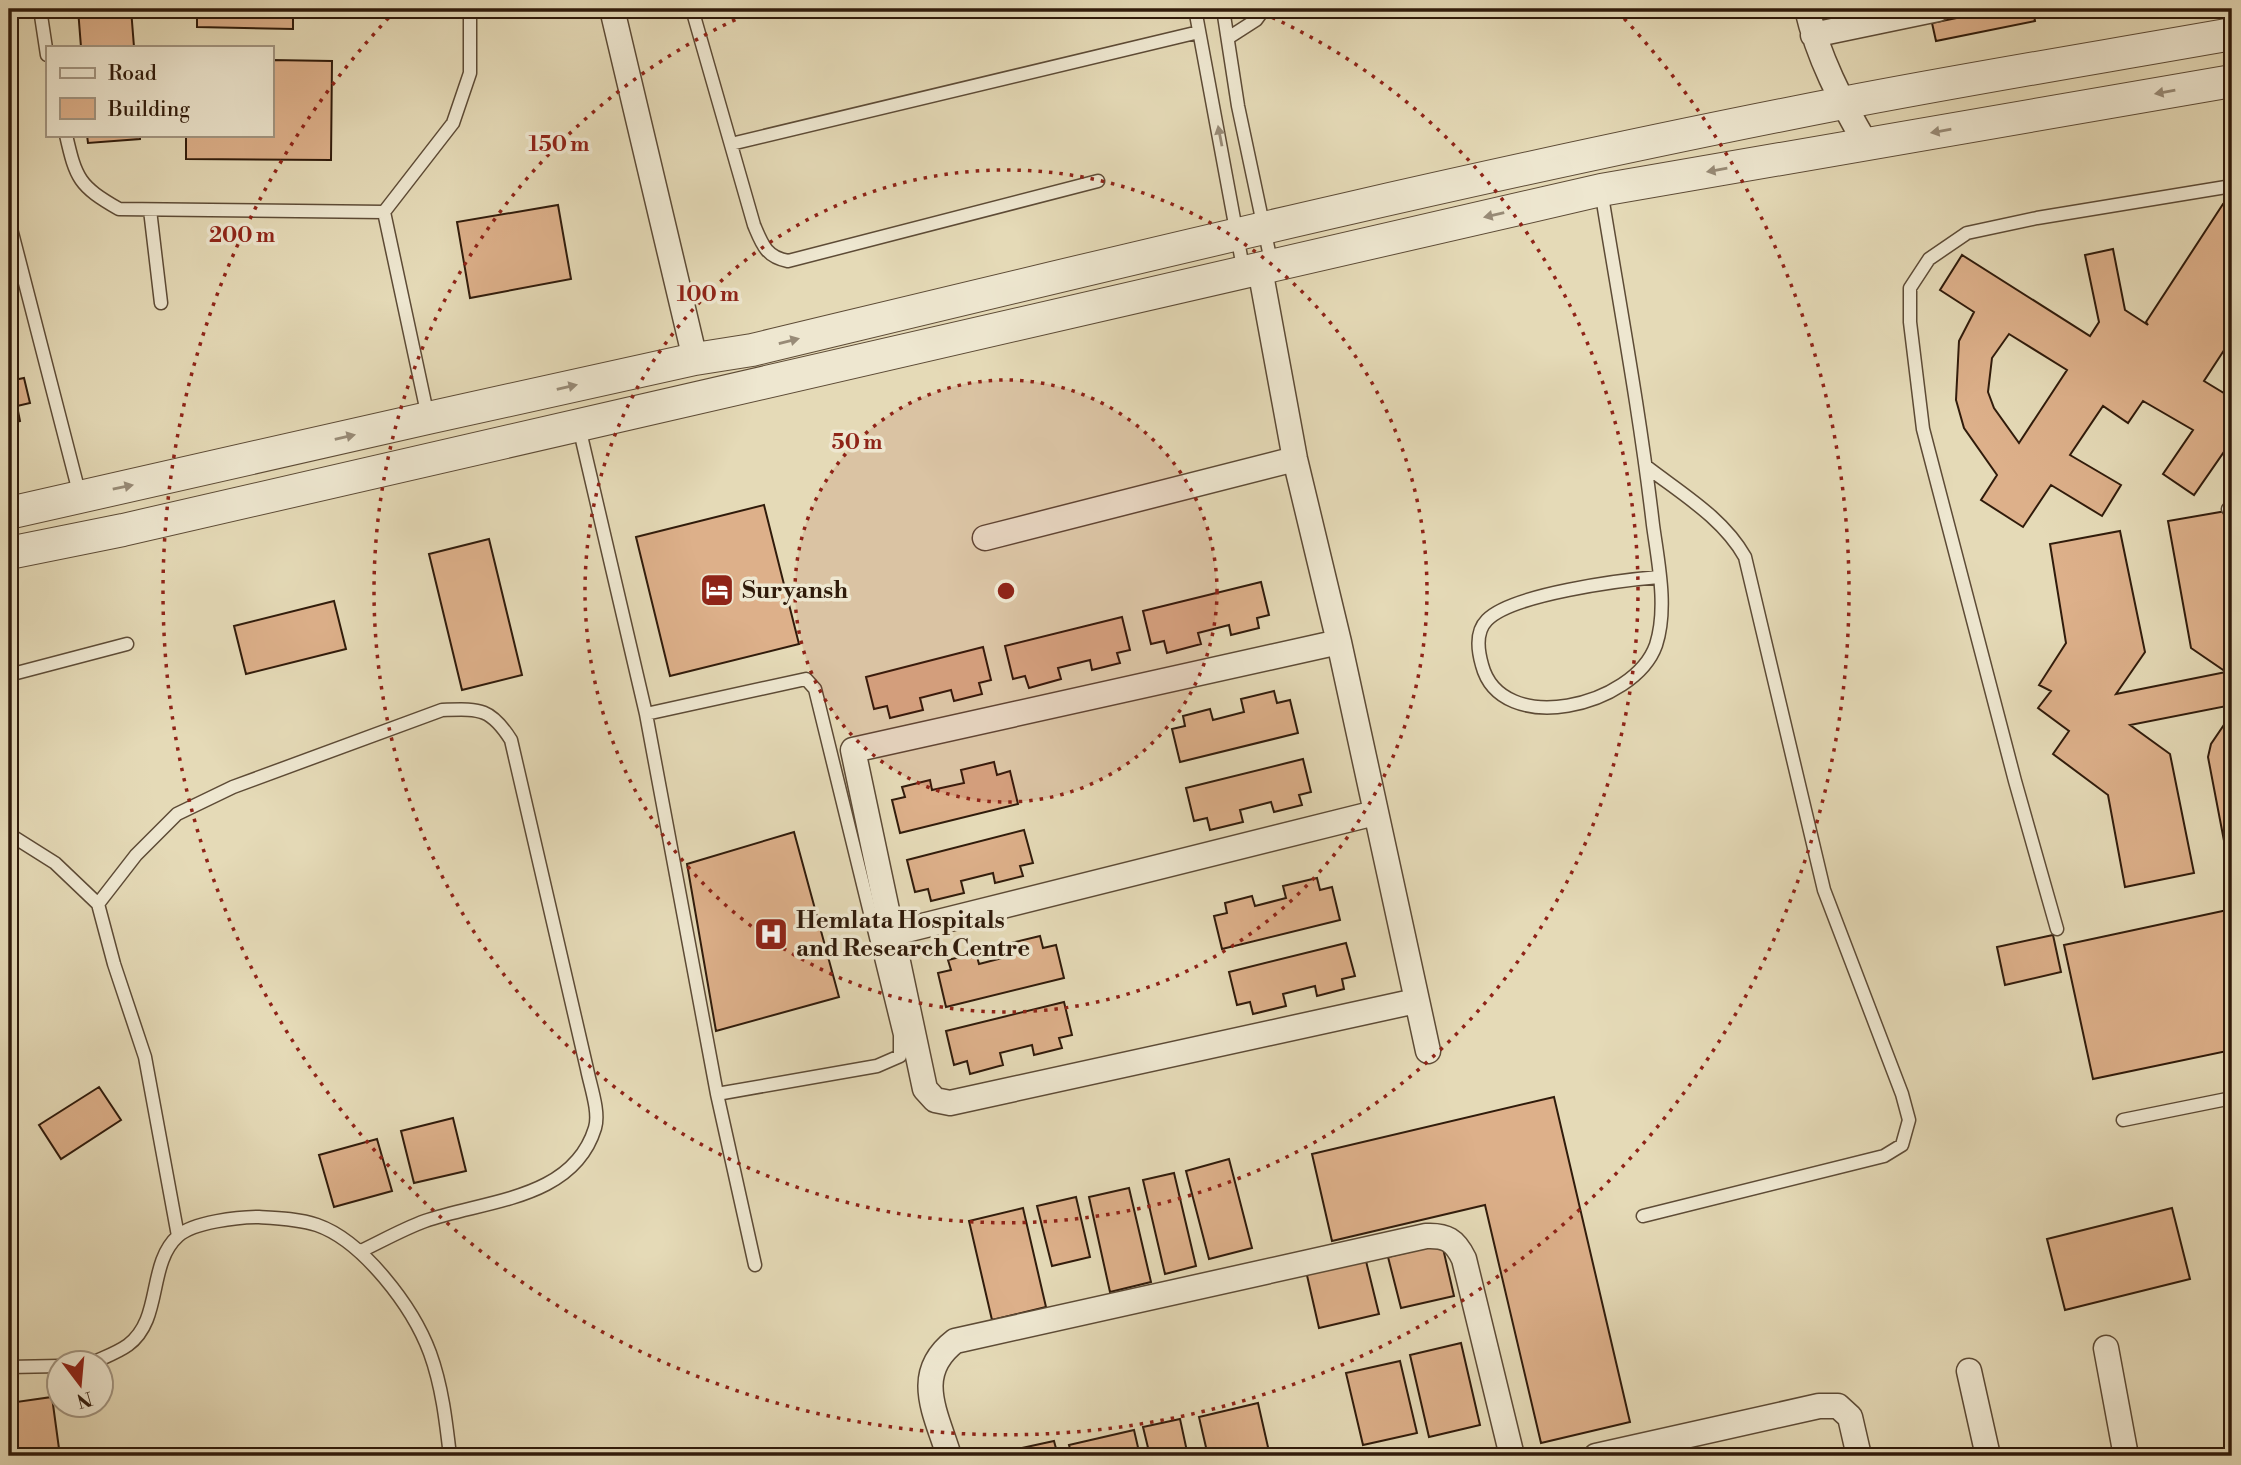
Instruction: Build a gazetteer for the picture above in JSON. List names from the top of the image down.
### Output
{
  "places": {
    "hotel": ["Suryansh"],
    "hospital": ["Hemlata Hospitals and Research Centre"]
  },
  "legend": ["Road", "Building"],
  "north": "bottom",
  "rings": [
    "150 m",
    "200 m",
    "100 m",
    "50 m"
  ]
}
